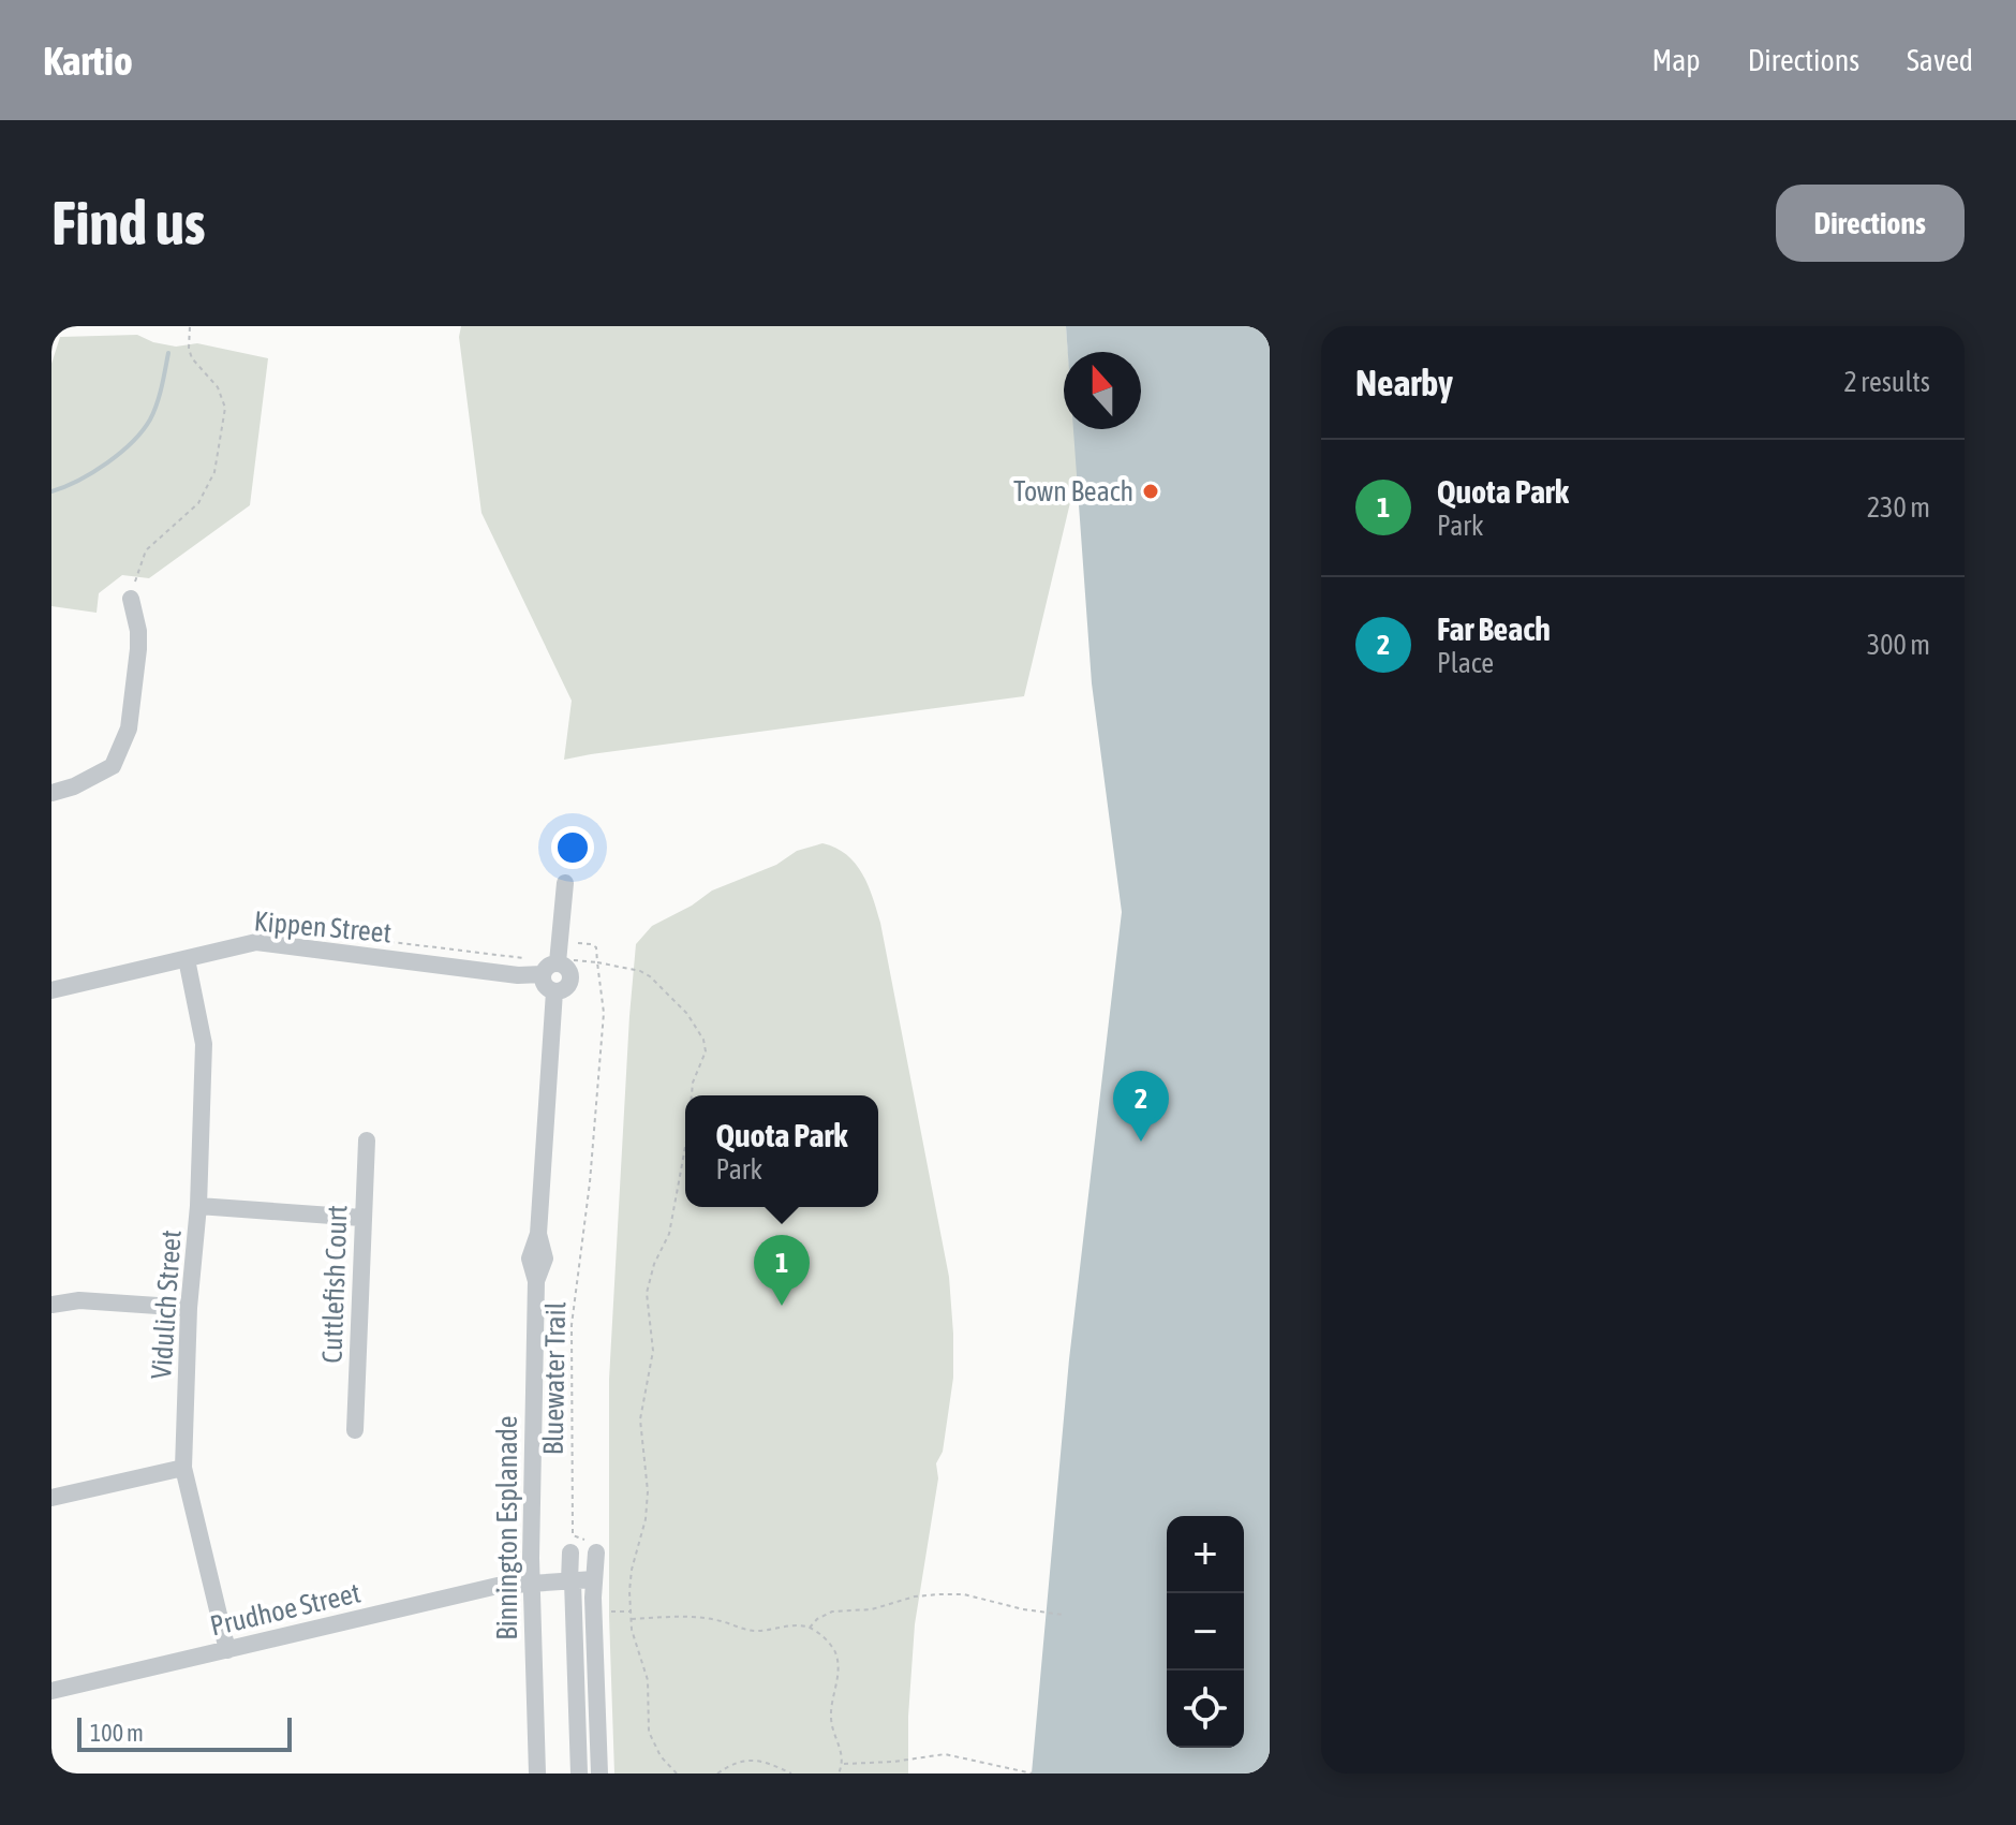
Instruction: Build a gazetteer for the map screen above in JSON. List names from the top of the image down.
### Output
{
  "streets": {
    "street": [
      "Kippen Street",
      "Cuttlefish Court",
      "Vidulich Street",
      "Binnington Esplanade",
      "Prudhoe Street"
    ],
    "path": ["Bluewater Trail"]
  },
  "crossings": [
    ["Kippen Street", "Vidulich Street"],
    ["Vidulich Street", "Prudhoe Street"],
    ["Binnington Esplanade", "Prudhoe Street"]
  ],
  "places": ["Town Beach"],
  "scale_bar": "100 m",
  "north": "top",
  "page": {
    "header": "Kartio",
    "nav": ["Map", "Directions", "Saved"],
    "buttons": "Directions",
    "title": "Find us",
    "heading": ["Nearby", "2 results"],
    "list": [
      {
        "mark": "1",
        "name": "Quota Park",
        "note": "Park",
        "value": "230 m"
      },
      {
        "mark": "2",
        "name": "Far Beach",
        "note": "Place",
        "value": "300 m"
      }
    ],
    "pins": ["2", "1"],
    "popup": ["Quota Park", "Park"],
    "map_buttons": ["+", "−"],
    "scale": "100 m"
  }
}
